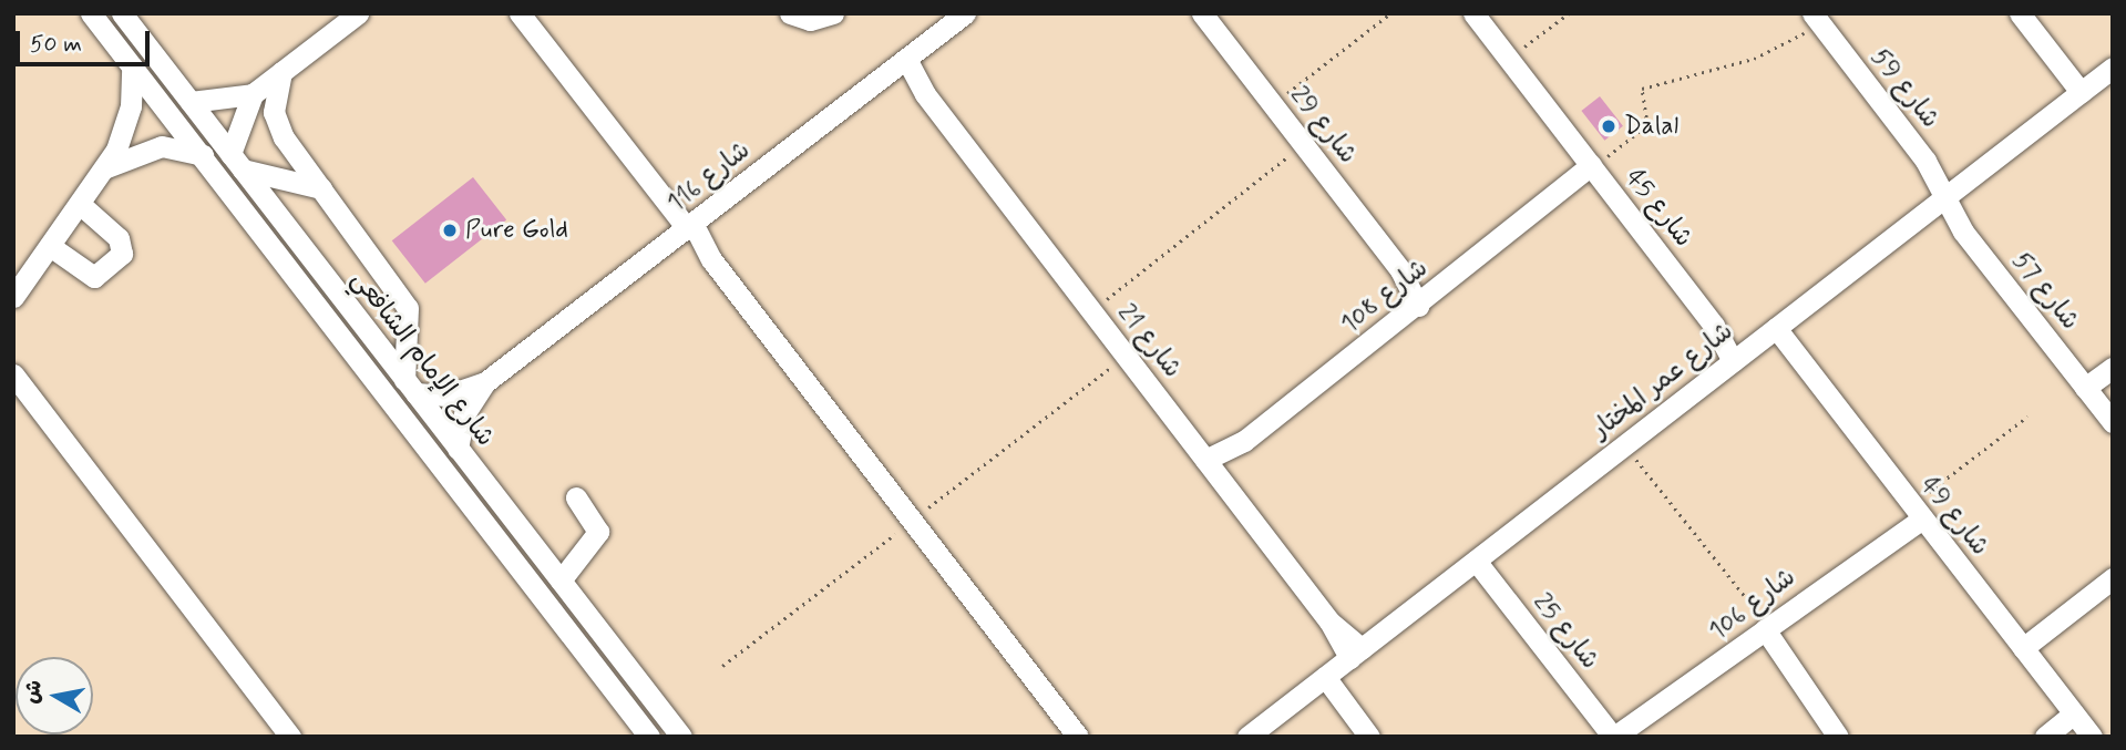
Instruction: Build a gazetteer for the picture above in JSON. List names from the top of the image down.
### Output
{
  "streets": {
    "street": [
      "شارع 59",
      "شارع 29",
      "شارع 116",
      "شارع 45",
      "شارع 57",
      "شارع 108",
      "شارع 21",
      "شارع الإمام الشافعي",
      "شارع عمر المختار",
      "شارع 49",
      "شارع 106",
      "شارع 25"
    ]
  },
  "crossings": [
    ["شارع 59", "شارع 57"],
    ["شارع 59", "شارع عمر المختار"],
    ["شارع 29", "شارع 108"],
    ["شارع 116", "شارع 21"],
    ["شارع 116", "شارع الإمام الشافعي"],
    ["شارع 45", "شارع 108"],
    ["شارع 45", "شارع عمر المختار"],
    ["شارع 57", "شارع عمر المختار"],
    ["شارع 108", "شارع 21"],
    ["شارع 21", "شارع عمر المختار"],
    ["شارع عمر المختار", "شارع 49"],
    ["شارع عمر المختار", "شارع 25"],
    ["شارع 49", "شارع 106"],
    ["شارع 106", "شارع 25"]
  ],
  "places": ["Dalal", "Pure Gold"],
  "scale_bar": "50 m",
  "north": "left"
}
